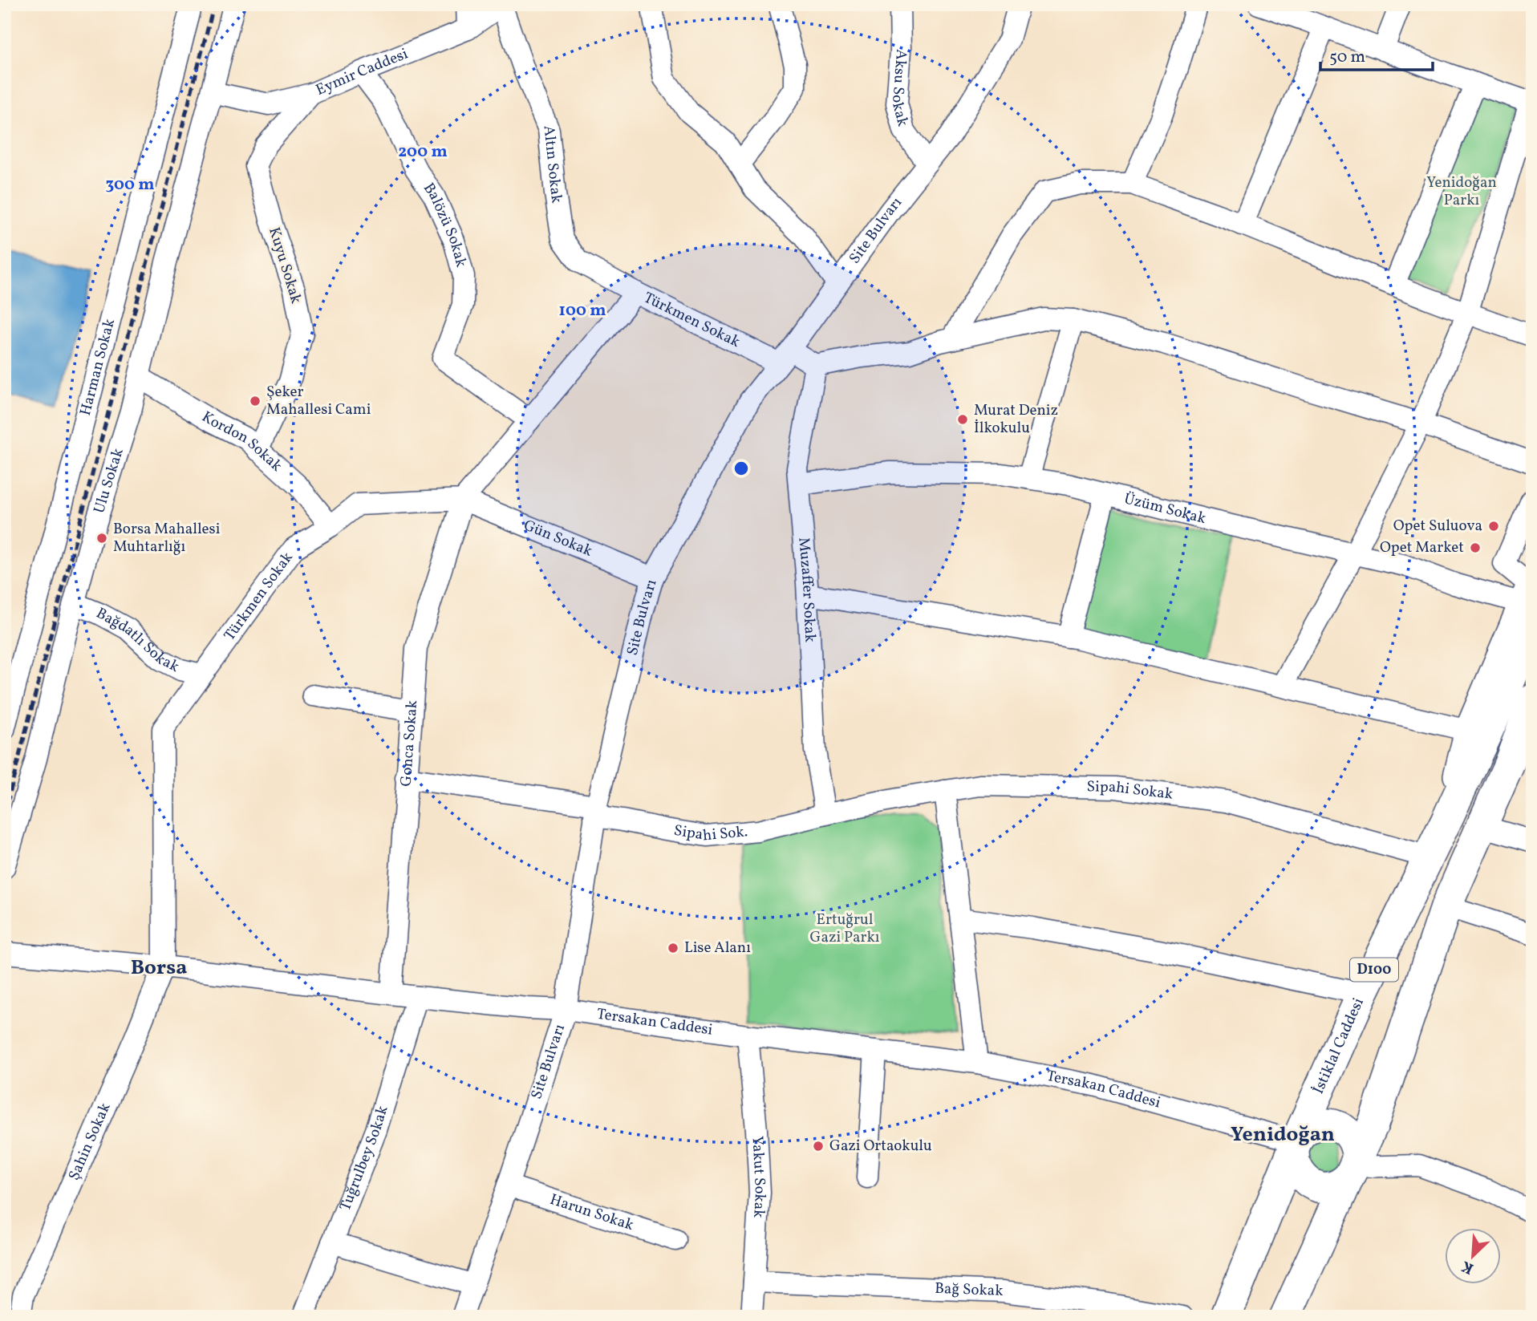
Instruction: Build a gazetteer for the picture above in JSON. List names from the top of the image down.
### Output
{
  "streets": {
    "highway": ["D100", "İstiklal Caddesi"],
    "street": [
      "Eymir Caddesi",
      "Aksu Sokak",
      "Altın Sokak",
      "Balözü Sokak",
      "Site Bulvarı",
      "Kuyu Sokak",
      "Türkmen Sokak",
      "Harman Sokak",
      "Kordon Sokak",
      "Ulu Sokak",
      "Üzüm Sokak",
      "Gün Sokak",
      "Muzaffer Sokak",
      "Bağdatlı Sokak",
      "Gonca Sokak",
      "Sipahi Sokak",
      "Sipahi Sok.",
      "Tersakan Caddesi",
      "Şahin Sokak",
      "Tuğrulbey Sokak",
      "Yakut Sokak",
      "Harun Sokak",
      "Bağ Sokak"
    ]
  },
  "crossings": [
    ["Eymir Caddesi", "Altın Sokak"],
    ["Eymir Caddesi", "Balözü Sokak"],
    ["Eymir Caddesi", "Kuyu Sokak"],
    ["Eymir Caddesi", "Ulu Sokak"],
    ["Aksu Sokak", "Site Bulvarı"],
    ["Altın Sokak", "Türkmen Sokak"],
    ["Balözü Sokak", "Türkmen Sokak"],
    ["Site Bulvarı", "Türkmen Sokak"],
    ["Site Bulvarı", "Gün Sokak"],
    ["Site Bulvarı", "Sipahi Sok."],
    ["Site Bulvarı", "Tersakan Caddesi"],
    ["Site Bulvarı", "Harun Sokak"],
    ["Kuyu Sokak", "Kordon Sokak"],
    ["Türkmen Sokak", "Kordon Sokak"],
    ["Türkmen Sokak", "Gün Sokak"],
    ["Türkmen Sokak", "Muzaffer Sokak"],
    ["Türkmen Sokak", "Bağdatlı Sokak"],
    ["Türkmen Sokak", "Gonca Sokak"],
    ["Türkmen Sokak", "Tersakan Caddesi"],
    ["Türkmen Sokak", "Şahin Sokak"],
    ["Kordon Sokak", "Ulu Sokak"],
    ["Ulu Sokak", "Bağdatlı Sokak"],
    ["Üzüm Sokak", "Muzaffer Sokak"],
    ["Üzüm Sokak", "İstiklal Caddesi"],
    ["Gün Sokak", "Gonca Sokak"],
    ["Muzaffer Sokak", "Sipahi Sokak"],
    ["Muzaffer Sokak", "Sipahi Sok."],
    ["Gonca Sokak", "Sipahi Sok."],
    ["Gonca Sokak", "Tersakan Caddesi"],
    ["Sipahi Sokak", "Sipahi Sok."],
    ["Sipahi Sokak", "İstiklal Caddesi"],
    ["D100", "Tersakan Caddesi"],
    ["D100", "İstiklal Caddesi"],
    ["Tersakan Caddesi", "İstiklal Caddesi"],
    ["Tersakan Caddesi", "Şahin Sokak"],
    ["Tersakan Caddesi", "Tuğrulbey Sokak"],
    ["Tersakan Caddesi", "Yakut Sokak"],
    ["Yakut Sokak", "Bağ Sokak"]
  ],
  "districts": ["Borsa", "Yenidoğan"],
  "parks": ["Yenidoğan Parkı", "Ertuğrul Gazi Parkı"],
  "places": [
    "Şeker Mahallesi Cami",
    "Murat Deniz İlkokulu",
    "Opet Suluova",
    "Borsa Mahallesi Muhtarlığı",
    "Opet Market",
    "Lise Alanı",
    "Gazi Ortaokulu"
  ],
  "scale_bar": "50 m",
  "north": "bottom left",
  "rings": ["200 m", "300 m", "100 m"]
}
